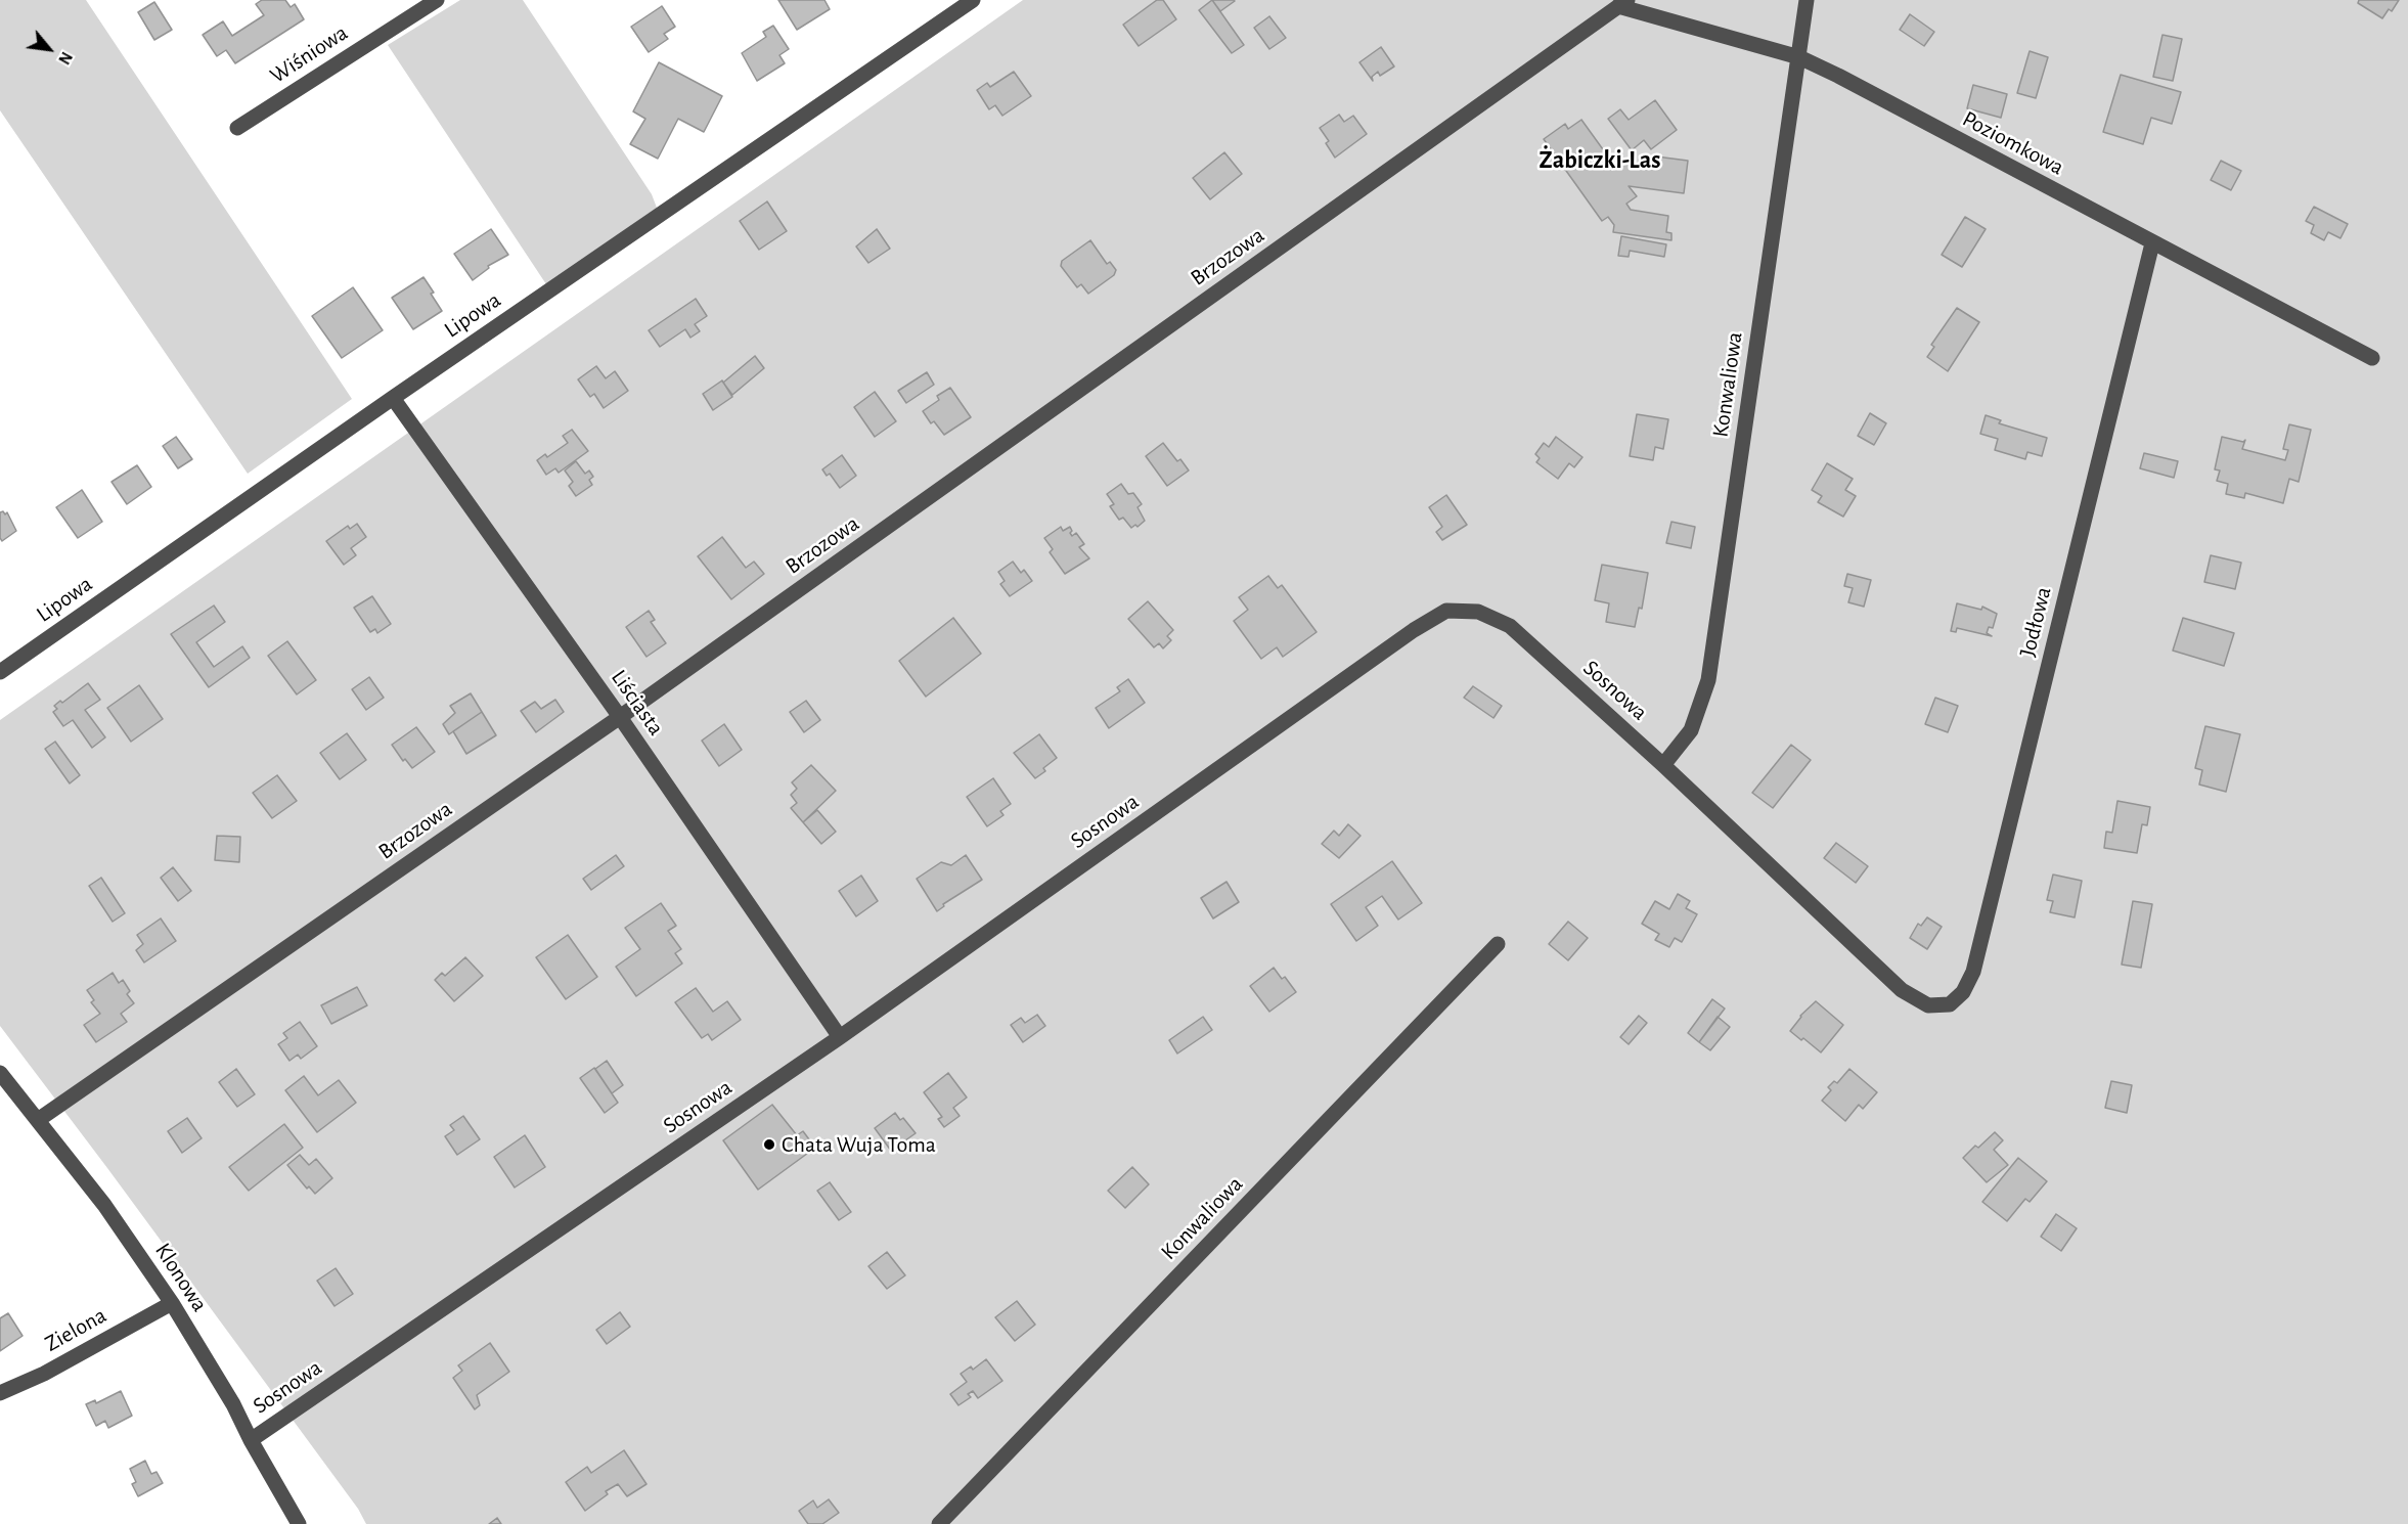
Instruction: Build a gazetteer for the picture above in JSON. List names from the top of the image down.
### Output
{
  "streets": {
    "street": [
      "Wiśniowa",
      "Poziomkowa",
      "Brzozowa",
      "Lipowa",
      "Konwaliowa",
      "Jodłowa",
      "Sosnowa",
      "Liściasta",
      "Klonowa",
      "Zielona"
    ]
  },
  "crossings": [
    ["Poziomkowa", "Brzozowa"],
    ["Poziomkowa", "Konwaliowa"],
    ["Poziomkowa", "Jodłowa"],
    ["Brzozowa", "Liściasta"],
    ["Brzozowa", "Klonowa"],
    ["Lipowa", "Liściasta"],
    ["Konwaliowa", "Sosnowa"],
    ["Jodłowa", "Sosnowa"],
    ["Sosnowa", "Liściasta"],
    ["Sosnowa", "Klonowa"],
    ["Klonowa", "Zielona"]
  ],
  "districts": ["Żabiczki-Las"],
  "places": ["Chata Wuja Toma"],
  "north": "bottom right"
}
